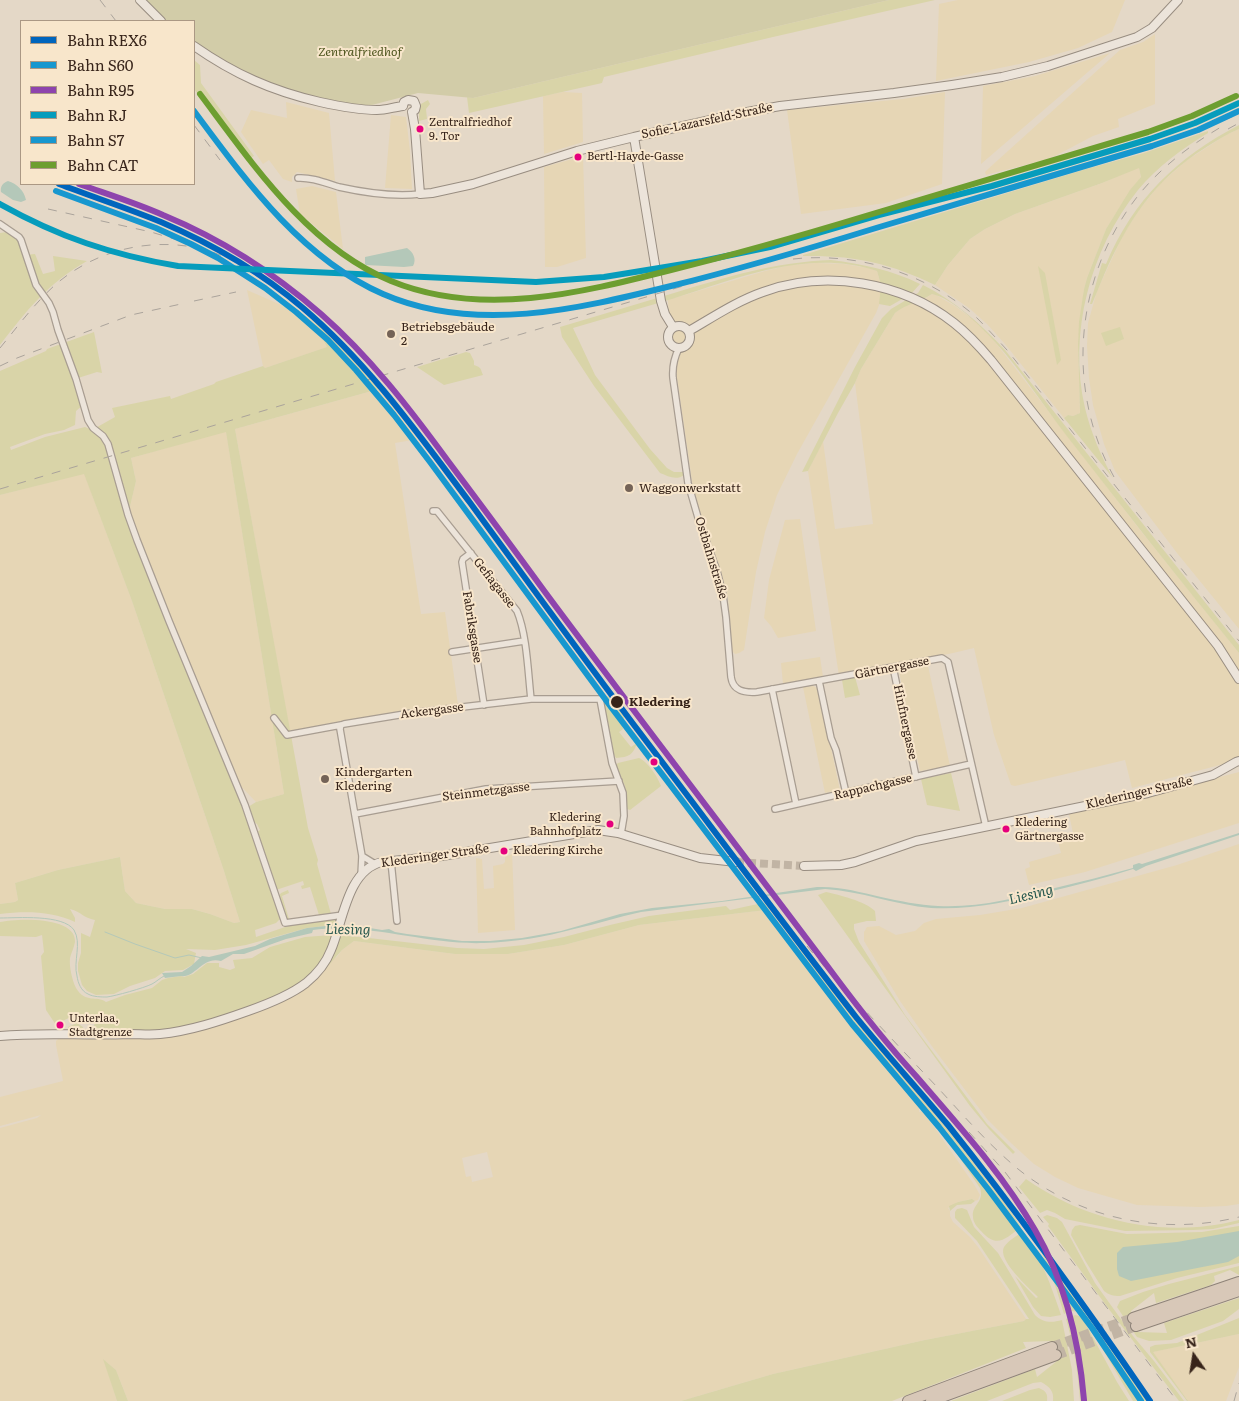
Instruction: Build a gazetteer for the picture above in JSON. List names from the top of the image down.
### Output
{
  "streets": {
    "street": [
      "Sofie-Lazarsfeld-Straße",
      "Ostbahnstraße",
      "Gefiagasse",
      "Fabriksgasse",
      "Gärtnergasse",
      "Ackergasse",
      "Hinfnergasse",
      "Rappachgasse",
      "Steinmetzgasse",
      "Klederinger Straße"
    ]
  },
  "crossings": [
    ["Ostbahnstraße", "Gärtnergasse"],
    ["Gefiagasse", "Fabriksgasse"],
    ["Gefiagasse", "Ackergasse"],
    ["Fabriksgasse", "Ackergasse"],
    ["Gärtnergasse", "Hinfnergasse"],
    ["Gärtnergasse", "Rappachgasse"],
    ["Gärtnergasse", "Klederinger Straße"],
    ["Ackergasse", "Steinmetzgasse"],
    ["Hinfnergasse", "Rappachgasse"]
  ],
  "water": ["Liesing"],
  "parks": ["Zentralfriedhof"],
  "places": [
    "Zentralfriedhof 9. Tor",
    "Bertl-Hayde-Gasse",
    "Betriebsgebäude 2",
    "Waggonwerkstatt",
    "Kledering",
    "Kindergarten Kledering",
    "Kledering Bahnhofplatz",
    "Kledering Gärtnergasse",
    "Kledering Kirche",
    "Unterlaa, Stadtgrenze"
  ],
  "lines": [
    "rail line CAT",
    "rail line RJ",
    "rail line S7",
    "rail line REX6",
    "rail line R95",
    "rail line S60"
  ],
  "legend": [
    "Bahn REX6",
    "Bahn S60",
    "Bahn R95",
    "Bahn RJ",
    "Bahn S7",
    "Bahn CAT"
  ],
  "north": "top"
}
